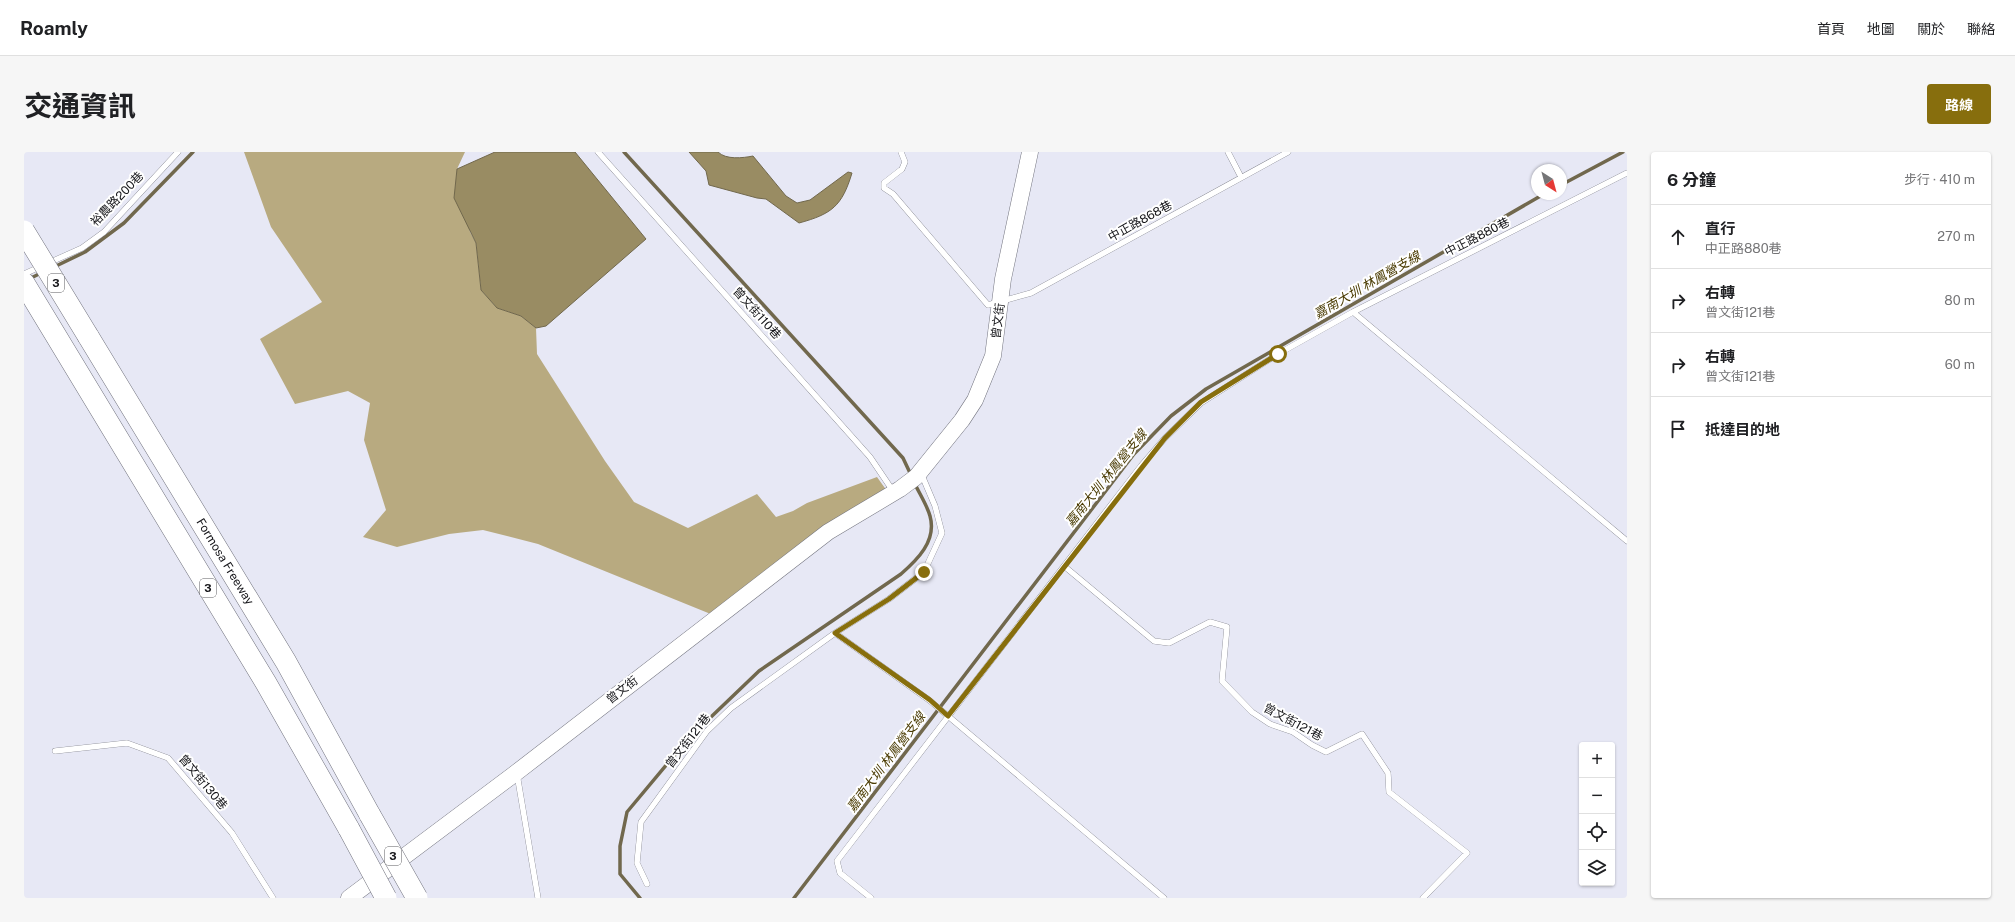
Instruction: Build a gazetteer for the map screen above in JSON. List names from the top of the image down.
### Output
{
  "streets": {
    "highway": ["3", "Formosa Freeway"],
    "main road": ["曾文街"],
    "lane": [
      "裕農路200巷",
      "中正路868巷",
      "中正路880巷",
      "曾文街110巷",
      "曾文街121巷",
      "曾文街130巷"
    ]
  },
  "crossings": [
    ["中正路868巷", "曾文街"],
    ["中正路880巷", "曾文街121巷"],
    ["曾文街110巷", "曾文街"],
    ["曾文街", "曾文街121巷"]
  ],
  "water": ["嘉南大圳 林鳳營支線"],
  "north": "bottom right",
  "page": {
    "header": "Roamly",
    "nav": [
      "首頁",
      "地圖",
      "關於",
      "聯絡"
    ],
    "title": "交通資訊",
    "buttons": "路線",
    "heading": ["6 分鐘", "步行 · 410 m"],
    "list": [
      ["直行", "中正路880巷", "270 m"],
      ["右轉", "曾文街121巷", "80 m"],
      ["右轉", "曾文街121巷", "60 m"],
      "抵達目的地"
    ],
    "map_buttons": ["+", "−"]
  }
}
